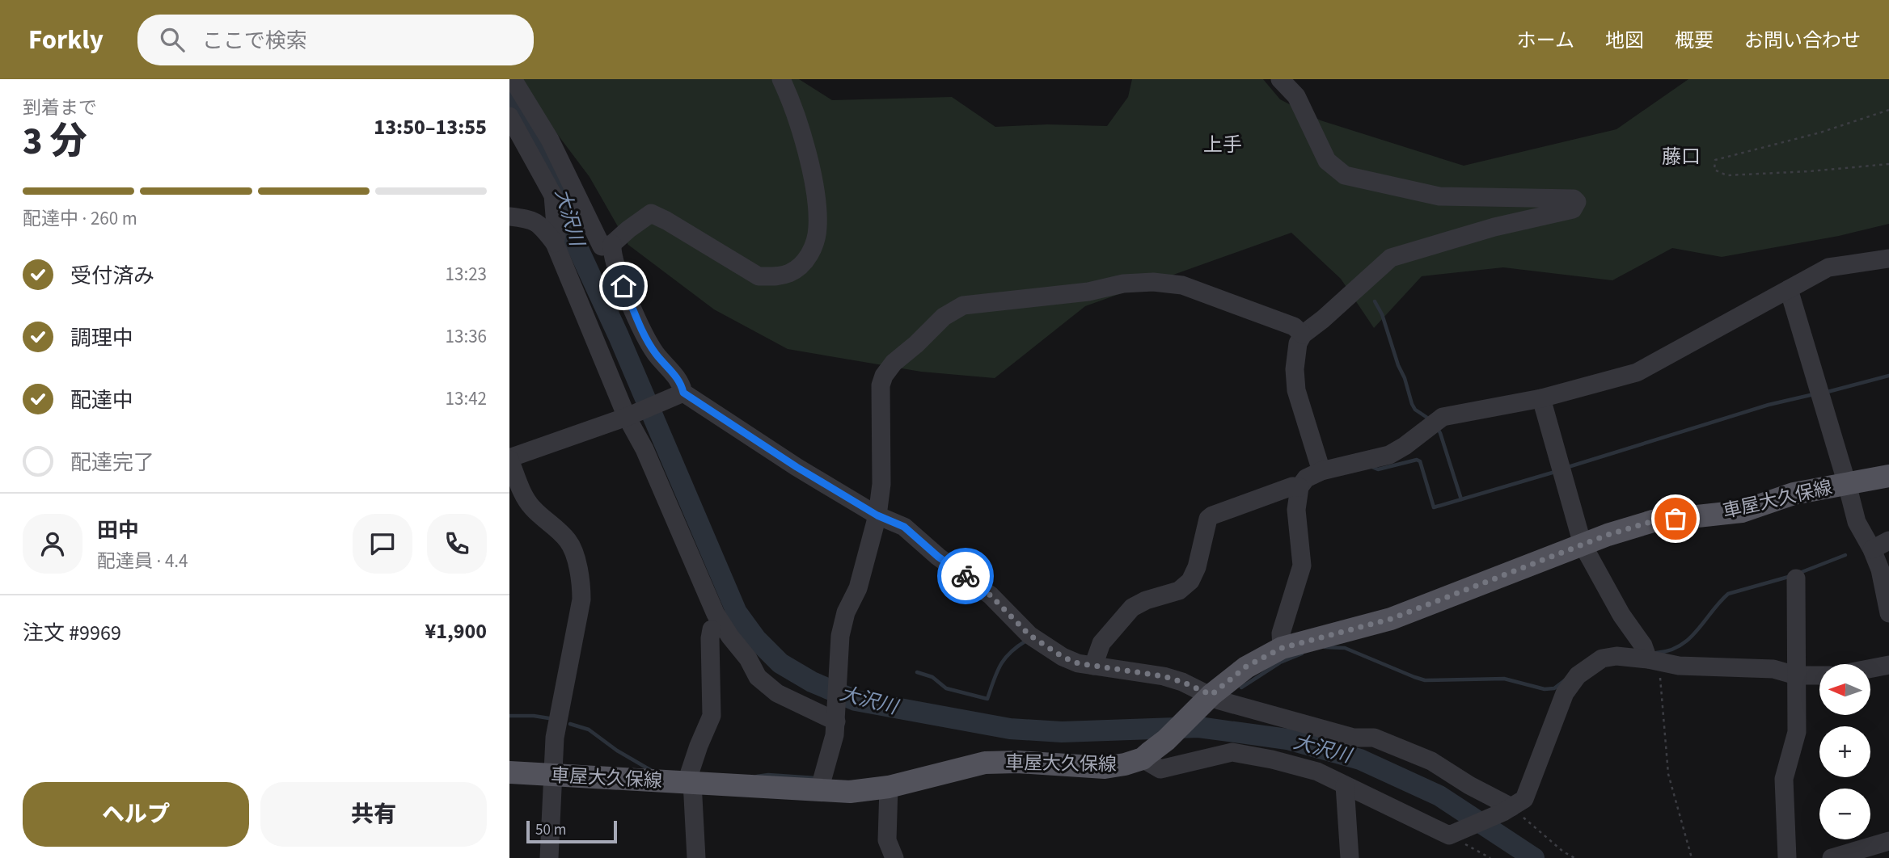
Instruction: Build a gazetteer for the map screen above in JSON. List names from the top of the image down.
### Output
{
  "streets": {
    "main road": ["車屋大久保線"]
  },
  "districts": ["上手", "藤口"],
  "water": ["大沢川"],
  "scale_bar": "50 m",
  "north": "left",
  "page": {
    "header": "Forkly",
    "search": "ここで検索",
    "nav": [
      "ホーム",
      "地図",
      "概要",
      "お問い合わせ"
    ],
    "heading": ["3 分", "到着まで", "13:50–13:55"],
    "panel": [
      "田中",
      "配達員 · 4.4",
      "注文 #9969",
      "¥1,900"
    ],
    "bar": "配達中 · 260 m",
    "list": [
      ["受付済み", "13:23"],
      ["調理中", "13:36"],
      ["配達中", "13:42"],
      "配達完了"
    ],
    "map_buttons": ["+", "−"],
    "buttons": ["ヘルプ", "共有"],
    "scale": "50 m"
  }
}
